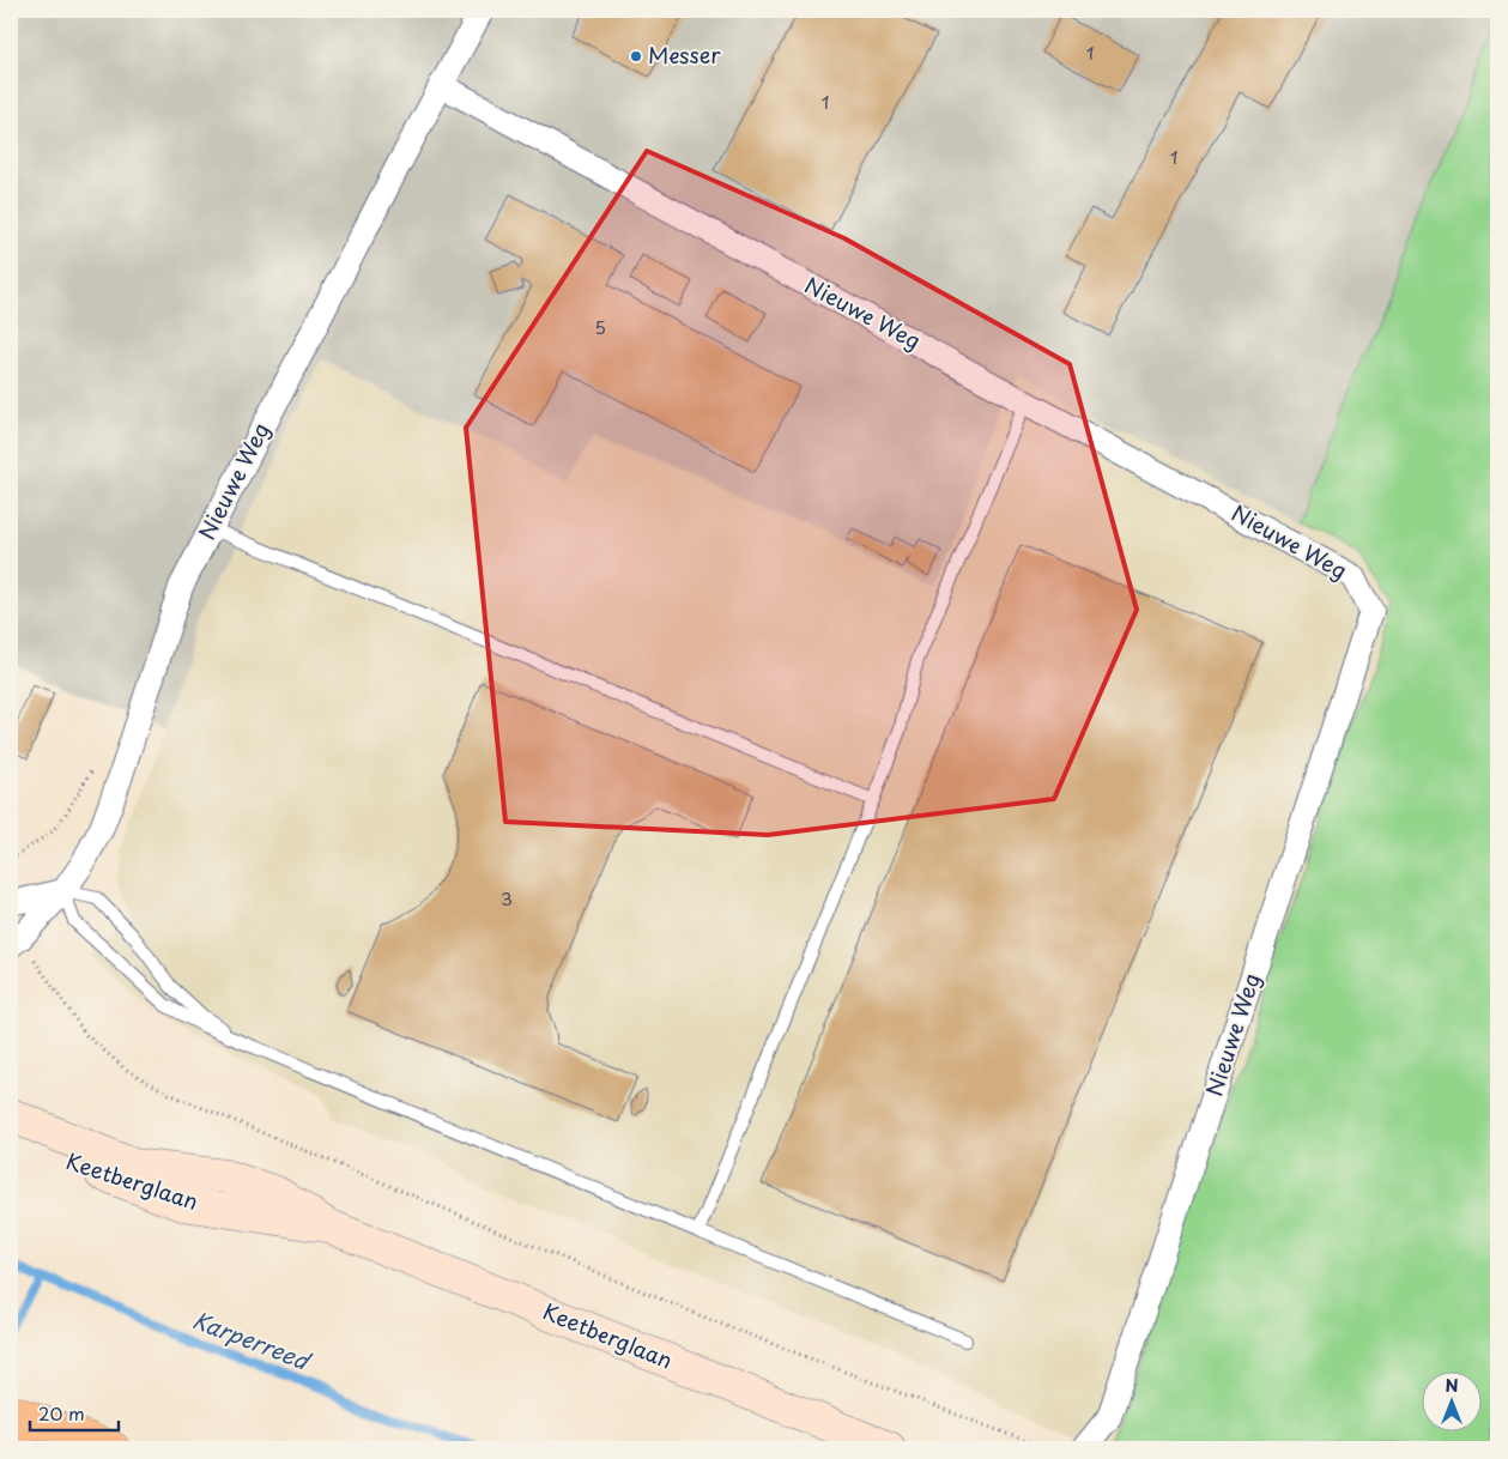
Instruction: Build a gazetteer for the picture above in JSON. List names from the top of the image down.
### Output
{
  "streets": {
    "main road": ["Keetberglaan"],
    "street": ["Nieuwe Weg"]
  },
  "water": ["Karperreed"],
  "places": ["Messer"],
  "house_numbers": [
    "1",
    "1",
    "1",
    "5",
    "3"
  ],
  "scale_bar": "20 m",
  "north": "top"
}
